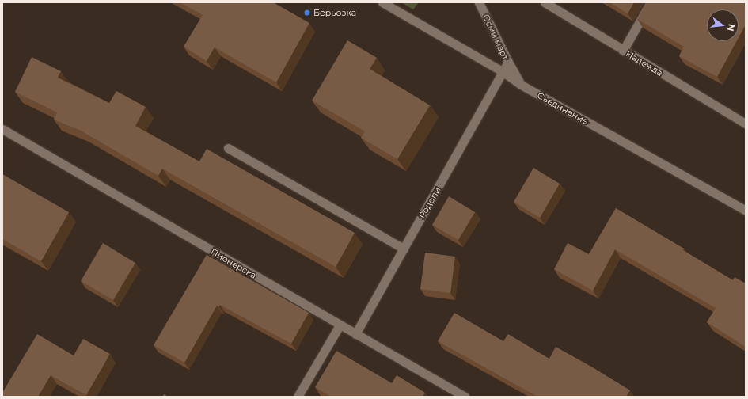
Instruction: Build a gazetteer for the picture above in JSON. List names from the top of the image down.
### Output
{
  "streets": {
    "street": [
      "Осми март",
      "Надежда",
      "Съединение",
      "Родопи",
      "Пионерска"
    ]
  },
  "crossings": [
    ["Осми март", "Съединение"],
    ["Осми март", "Родопи"],
    ["Съединение", "Родопи"],
    ["Родопи", "Пионерска"]
  ],
  "places": ["Берьозка"],
  "north": "right"
}
